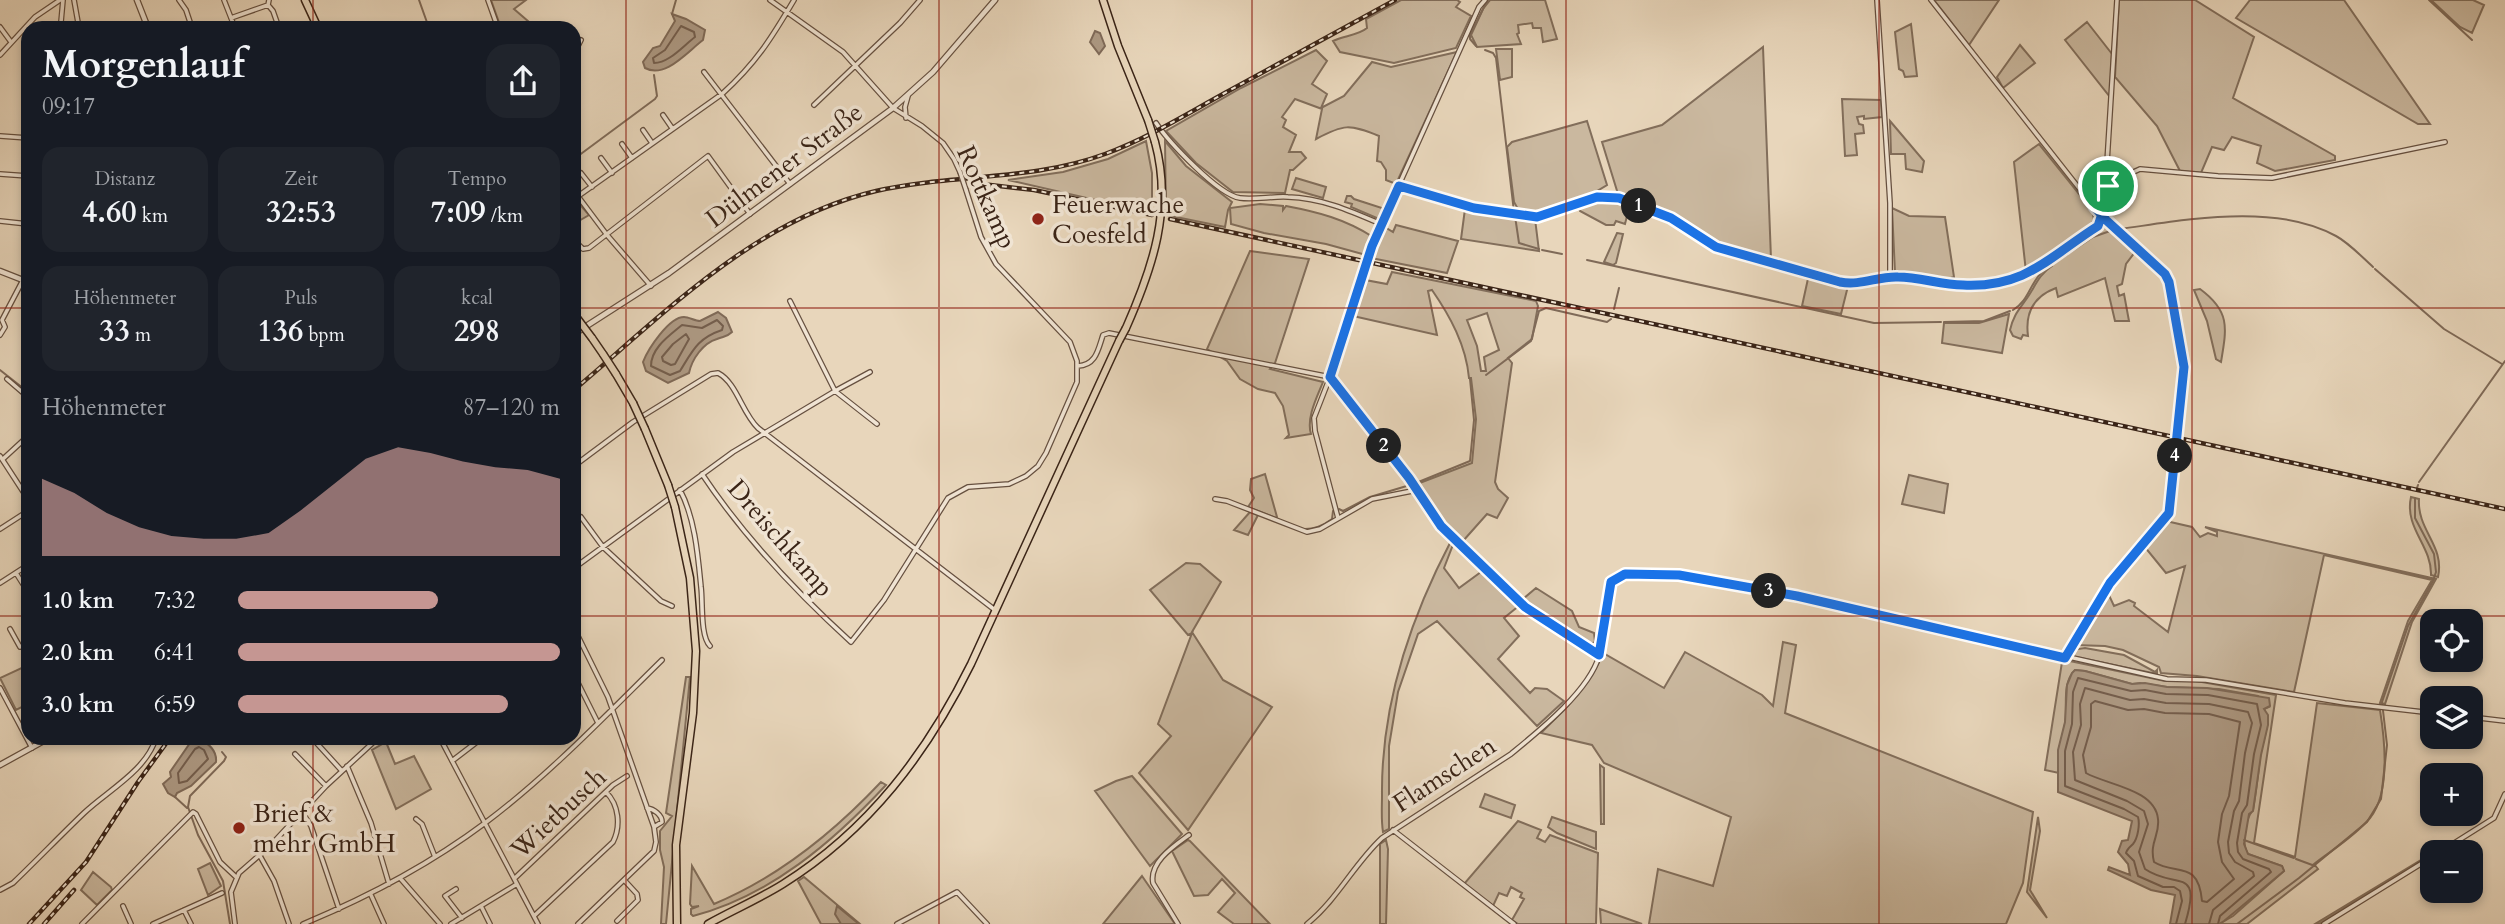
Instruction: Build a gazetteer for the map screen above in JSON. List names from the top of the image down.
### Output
{
  "streets": {
    "street": [
      "Dülmener Straße",
      "Rottkamp",
      "Dreischkamp",
      "Flamschen",
      "Wietbusch"
    ]
  },
  "crossings": [
    ["Dülmener Straße", "Rottkamp"]
  ],
  "places": ["Feuerwache Coesfeld", "Brief & mehr GmbH"],
  "page": {
    "heading": ["Morgenlauf", "09:17"],
    "stats": [
      ["Distanz", "4.60 km"],
      ["Zeit", "32:53"],
      ["Tempo", "7:09 /km"],
      ["Höhenmeter", "33 m"],
      ["Puls", "136 bpm"],
      ["kcal", "298"]
    ],
    "pins": [
      "1",
      "2",
      "4",
      "3"
    ],
    "chart": ["Höhenmeter", "87–120 m"],
    "list": [
      {
        "name": "1.0 km",
        "note": "7:32"
      },
      {
        "name": "2.0 km",
        "note": "6:41"
      },
      {
        "name": "3.0 km",
        "note": "6:59"
      }
    ],
    "map_buttons": ["+", "−"]
  }
}
